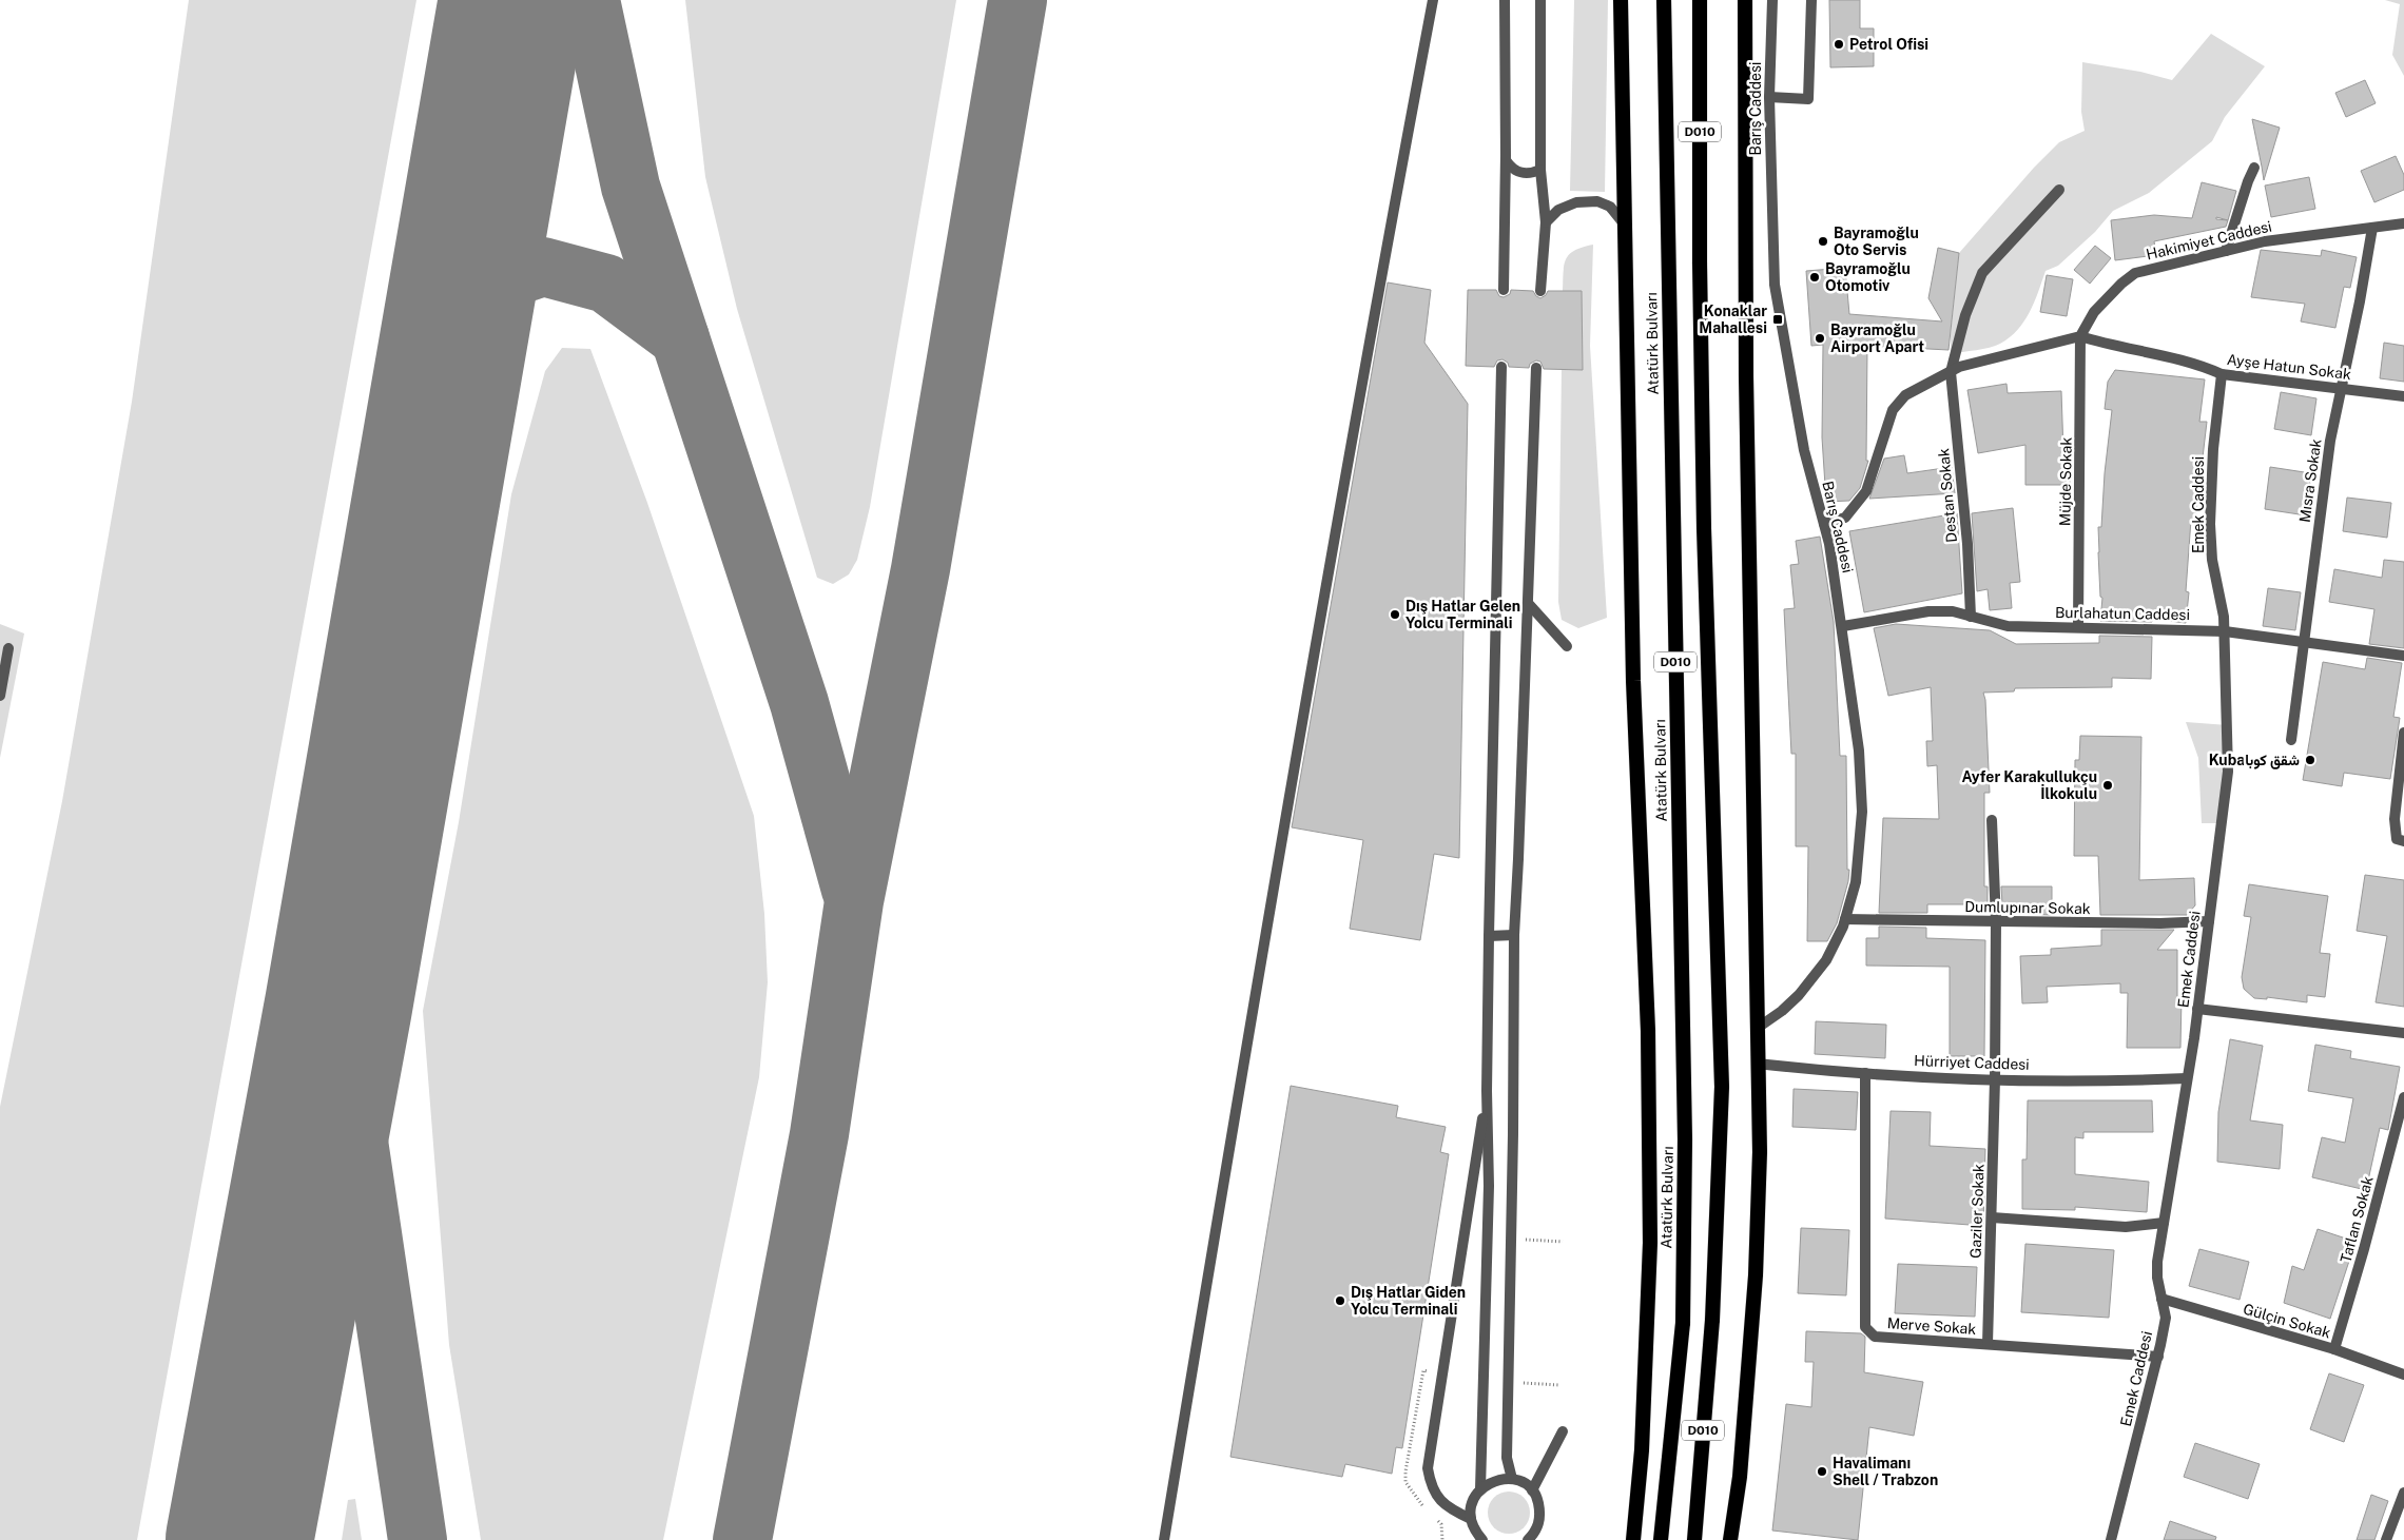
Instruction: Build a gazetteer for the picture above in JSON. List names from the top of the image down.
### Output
{
  "streets": {
    "highway": ["D010", "Atatürk Bulvarı"],
    "street": [
      "Barış Caddesi",
      "Hakimiyet Caddesi",
      "Ayşe Hatun Sokak",
      "Mısra Sokak",
      "Müjde Sokak",
      "Destan Sokak",
      "Emek Caddesi",
      "Burlahatun Caddesi",
      "Dumlupınar Sokak",
      "Hürriyet Caddesi",
      "Gaziler Sokak",
      "Taflan Sokak",
      "Gülçin Sokak",
      "Merve Sokak"
    ]
  },
  "crossings": [
    ["Barış Caddesi", "Burlahatun Caddesi"],
    ["Barış Caddesi", "Dumlupınar Sokak"],
    ["Hakimiyet Caddesi", "Ayşe Hatun Sokak"],
    ["Hakimiyet Caddesi", "Mısra Sokak"],
    ["Hakimiyet Caddesi", "Müjde Sokak"],
    ["Ayşe Hatun Sokak", "Mısra Sokak"],
    ["Ayşe Hatun Sokak", "Müjde Sokak"],
    ["Ayşe Hatun Sokak", "Emek Caddesi"],
    ["Mısra Sokak", "Burlahatun Caddesi"],
    ["Müjde Sokak", "Burlahatun Caddesi"],
    ["Destan Sokak", "Burlahatun Caddesi"],
    ["Emek Caddesi", "Burlahatun Caddesi"],
    ["Emek Caddesi", "Dumlupınar Sokak"],
    ["Emek Caddesi", "Hürriyet Caddesi"],
    ["Emek Caddesi", "Gülçin Sokak"],
    ["Emek Caddesi", "Merve Sokak"],
    ["Dumlupınar Sokak", "Gaziler Sokak"],
    ["Hürriyet Caddesi", "Gaziler Sokak"],
    ["Hürriyet Caddesi", "Merve Sokak"],
    ["Gaziler Sokak", "Merve Sokak"],
    ["Taflan Sokak", "Gülçin Sokak"]
  ],
  "places": {
    "other": [
      "Petrol Ofisi",
      "Bayramoğlu Oto Servis",
      "Bayramoğlu Otomotiv",
      "Bayramoğlu Airport Apart",
      "Dış Hatlar Gelen Yolcu Terminali",
      "Kubaشقق كوبا",
      "Ayfer Karakullukçu İlkokulu",
      "Dış Hatlar Giden Yolcu Terminali",
      "Havalimanı Shell / Trabzon"
    ],
    "transit": ["Konaklar Mahallesi"]
  }
}
